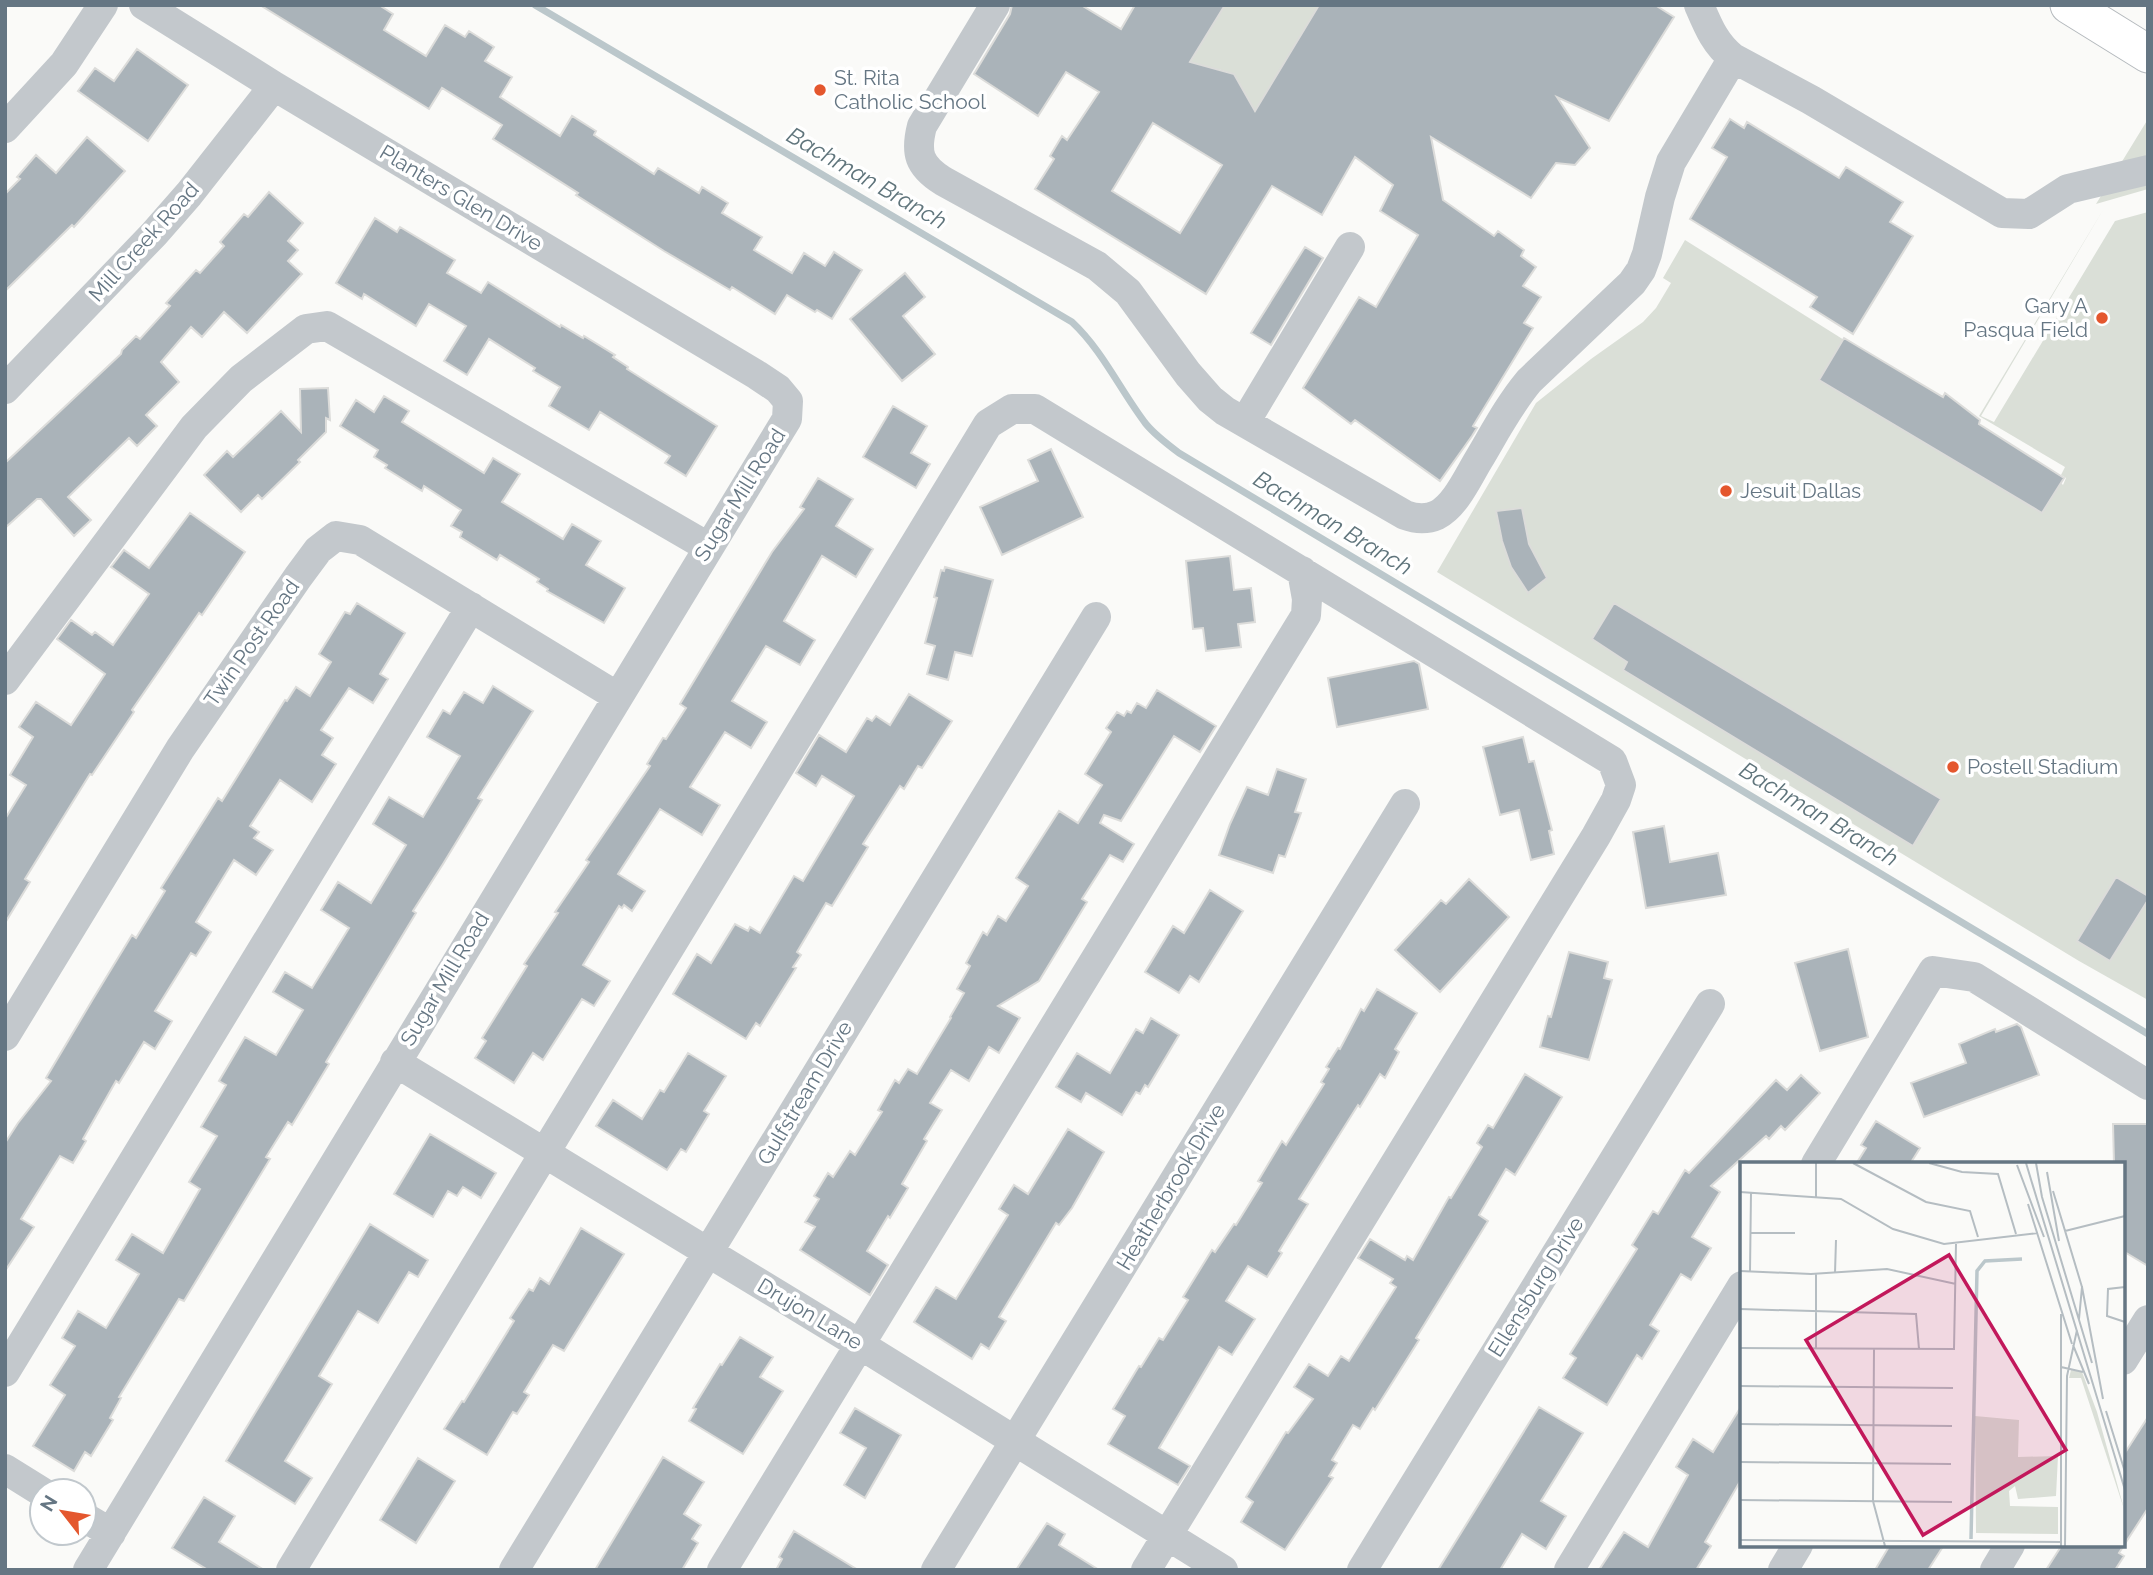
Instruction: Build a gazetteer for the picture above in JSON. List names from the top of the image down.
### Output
{
  "streets": {
    "street": [
      "Planters Glen Drive",
      "Mill Creek Road",
      "Sugar Mill Road",
      "Twin Post Road",
      "Gulfstream Drive",
      "Heatherbrook Drive",
      "Ellensburg Drive",
      "Drujon Lane"
    ]
  },
  "crossings": [
    ["Planters Glen Drive", "Mill Creek Road"],
    ["Planters Glen Drive", "Sugar Mill Road"],
    ["Sugar Mill Road", "Twin Post Road"],
    ["Sugar Mill Road", "Drujon Lane"],
    ["Gulfstream Drive", "Drujon Lane"],
    ["Heatherbrook Drive", "Drujon Lane"]
  ],
  "water": ["Bachman Branch"],
  "places": [
    "St. Rita Catholic School",
    "Gary A Pasqua Field",
    "Jesuit Dallas",
    "Postell Stadium"
  ],
  "north": "top left"
}
